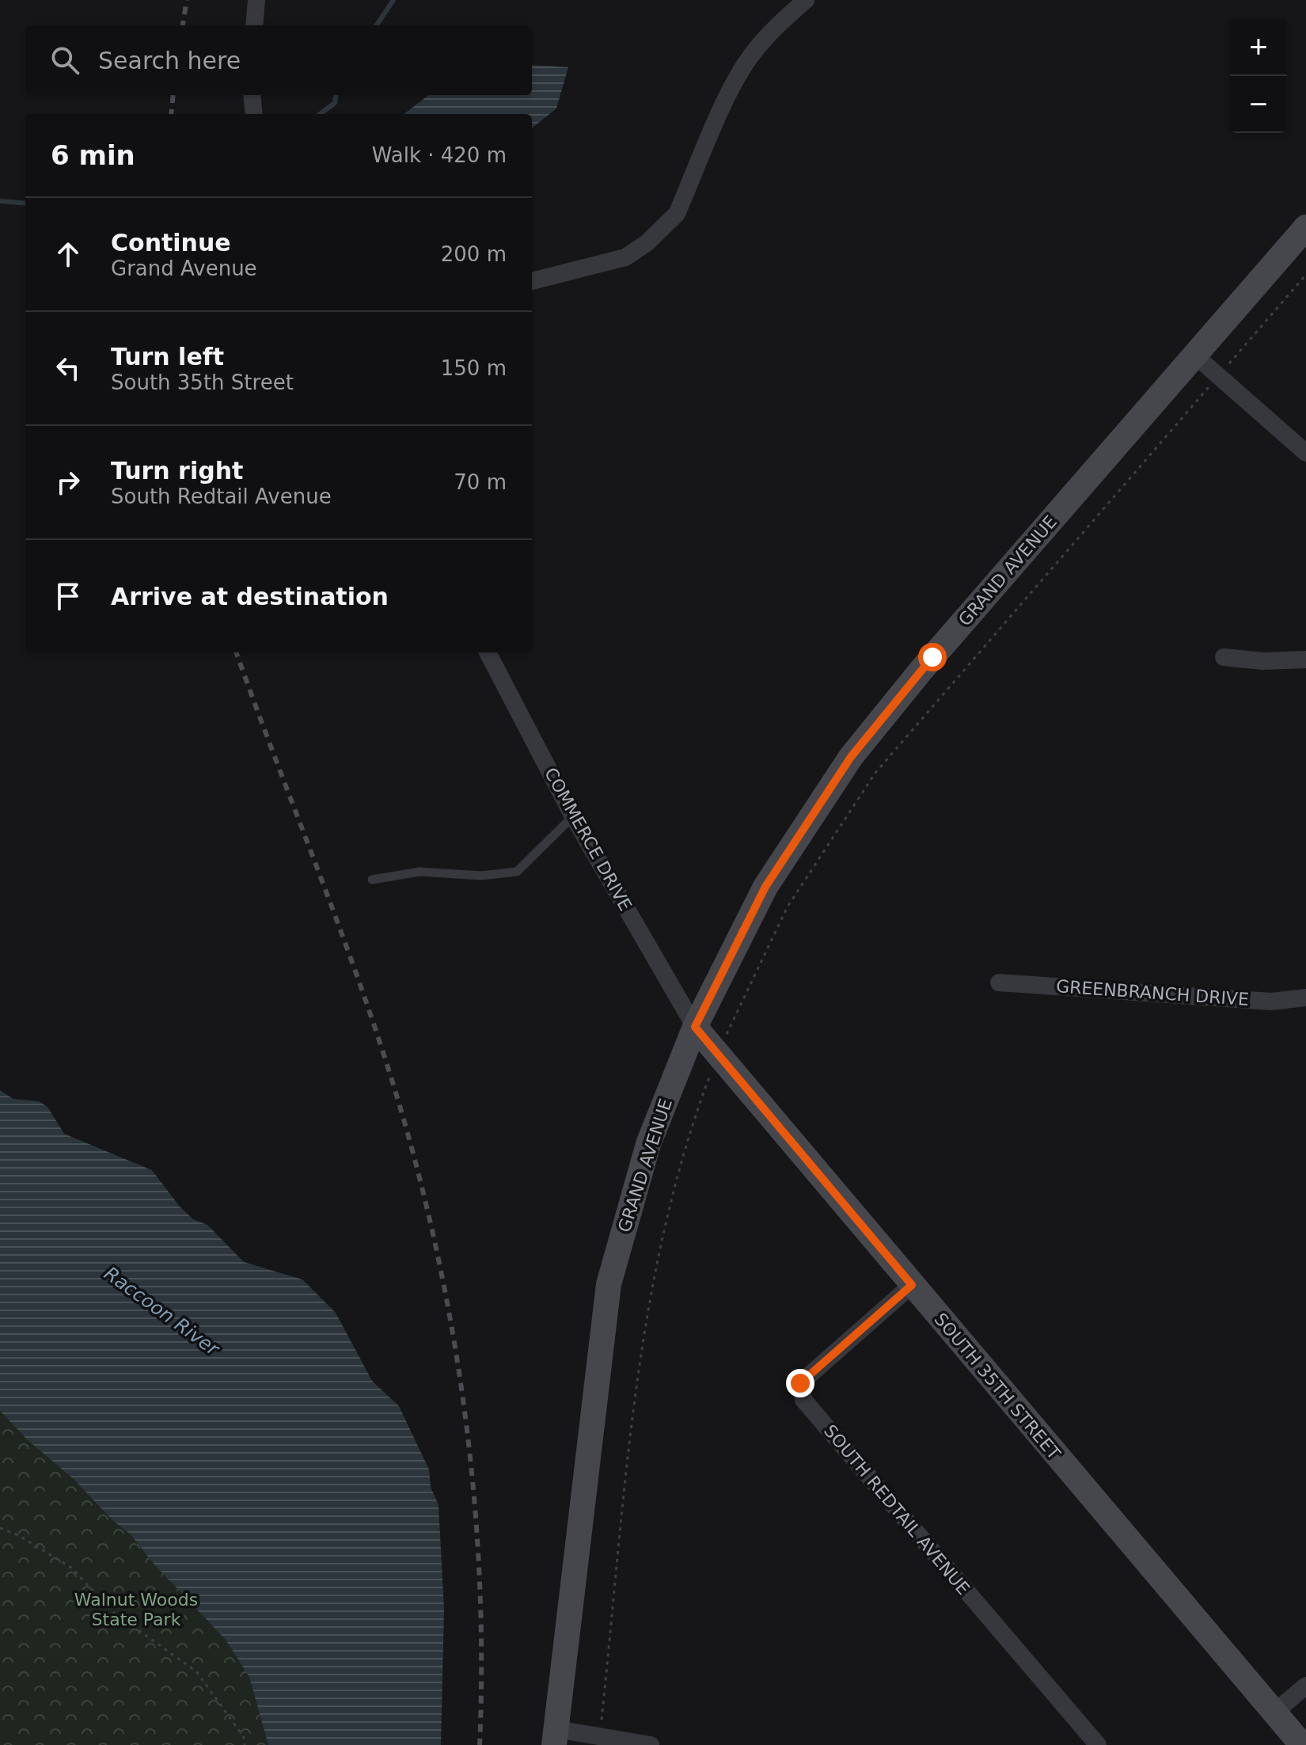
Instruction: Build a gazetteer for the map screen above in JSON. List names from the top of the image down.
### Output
{
  "streets": {
    "main road": ["GRAND AVENUE", "SOUTH 35TH STREET"],
    "street": ["COMMERCE DRIVE", "GREENBRANCH DRIVE", "SOUTH REDTAIL AVENUE"]
  },
  "crossings": [
    ["GRAND AVENUE", "COMMERCE DRIVE"],
    ["GRAND AVENUE", "SOUTH 35TH STREET"],
    ["COMMERCE DRIVE", "SOUTH 35TH STREET"],
    ["SOUTH 35TH STREET", "SOUTH REDTAIL AVENUE"]
  ],
  "water": ["Raccoon River"],
  "parks": ["Walnut Woods State Park"],
  "page": {
    "map_buttons": ["+", "−"],
    "search": "Search here",
    "heading": ["6 min", "Walk · 420 m"],
    "list": [
      ["Continue", "Grand Avenue", "200 m"],
      ["Turn left", "South 35th Street", "150 m"],
      ["Turn right", "South Redtail Avenue", "70 m"],
      "Arrive at destination"
    ]
  }
}
